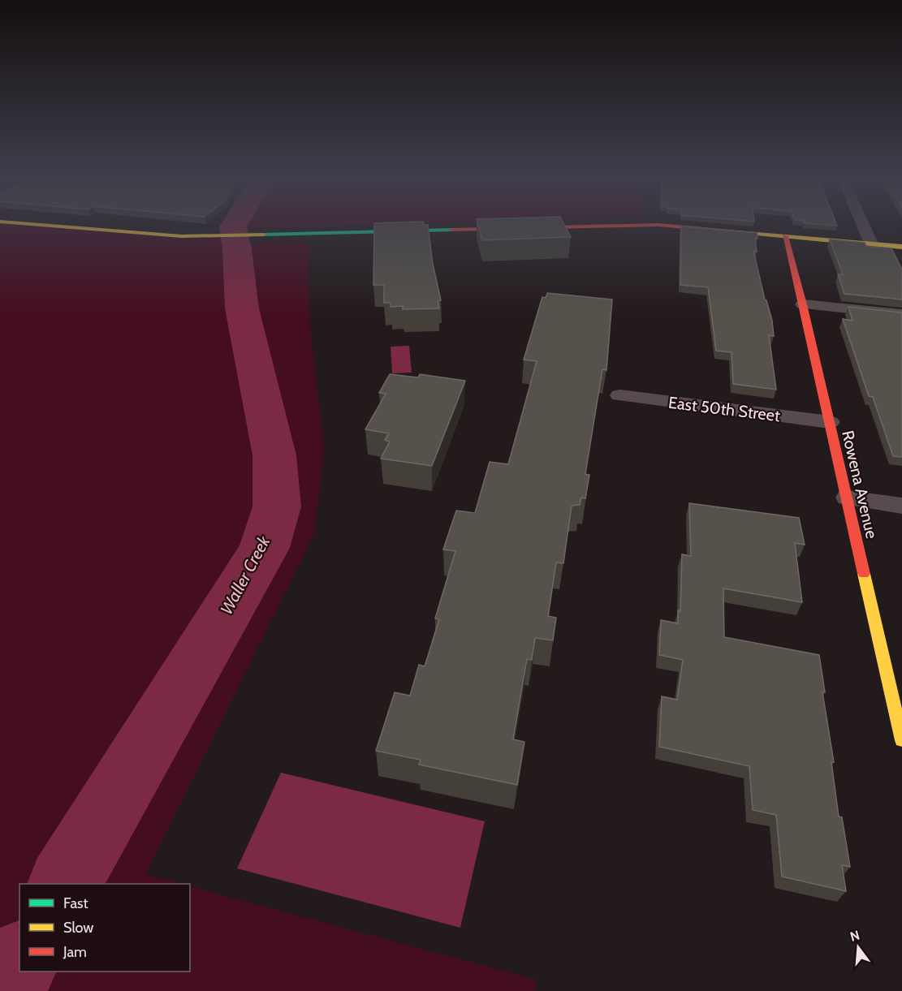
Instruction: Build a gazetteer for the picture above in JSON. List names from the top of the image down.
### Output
{
  "streets": {
    "main road": ["Rowena Avenue"],
    "street": ["East 50th Street"]
  },
  "crossings": [
    ["East 50th Street", "Rowena Avenue"]
  ],
  "water": ["Waller Creek"],
  "legend": ["Fast", "Slow", "Jam"],
  "north": "top"
}
